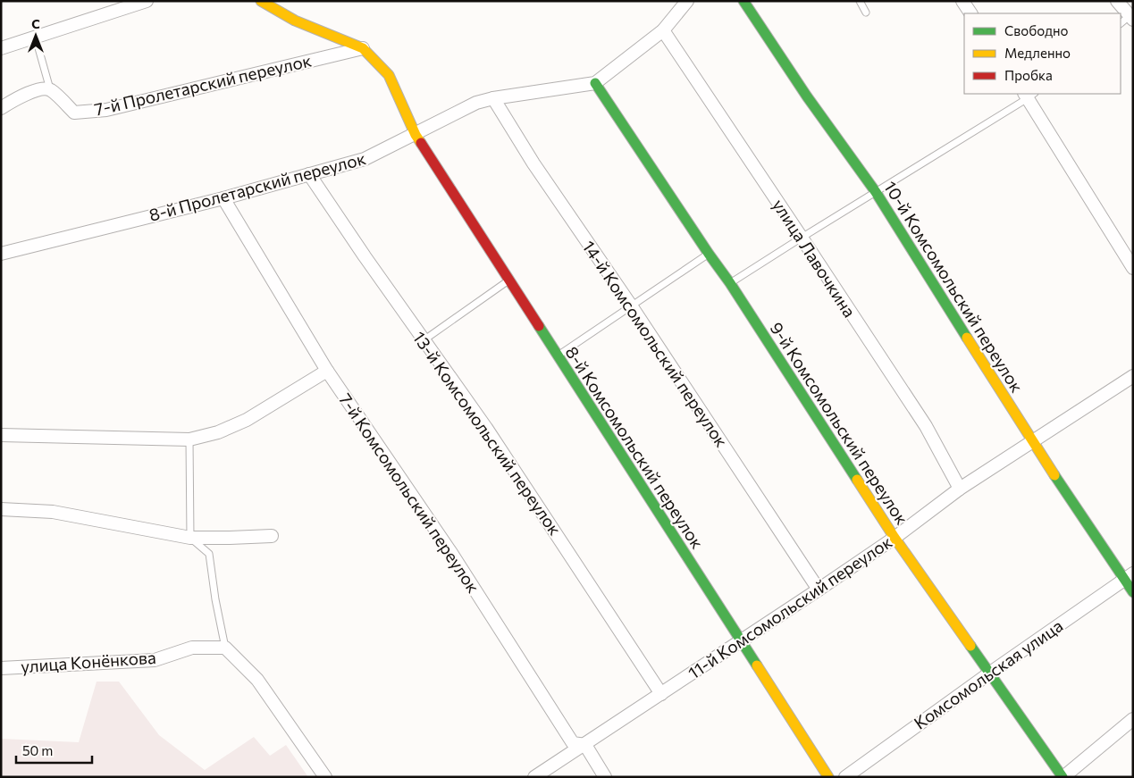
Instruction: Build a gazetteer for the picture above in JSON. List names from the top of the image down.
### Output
{
  "streets": {
    "street": [
      "7-й Пролетарский переулок",
      "8-й Пролетарский переулок",
      "улица Лавочкина",
      "10-й Комсомольский переулок",
      "14-й Комсомольский переулок",
      "9-й Комсомольский переулок",
      "13-й Комсомольский переулок",
      "8-й Комсомольский переулок",
      "7-й Комсомольский переулок",
      "11-й Комсомольский переулок",
      "улица Конёнкова",
      "Комсомольская улица"
    ]
  },
  "crossings": [
    ["7-й Пролетарский переулок", "8-й Комсомольский переулок"],
    ["8-й Пролетарский переулок", "улица Лавочкина"],
    ["8-й Пролетарский переулок", "14-й Комсомольский переулок"],
    ["8-й Пролетарский переулок", "9-й Комсомольский переулок"],
    ["8-й Пролетарский переулок", "13-й Комсомольский переулок"],
    ["8-й Пролетарский переулок", "8-й Комсомольский переулок"],
    ["8-й Пролетарский переулок", "7-й Комсомольский переулок"],
    ["улица Лавочкина", "11-й Комсомольский переулок"],
    ["10-й Комсомольский переулок", "11-й Комсомольский переулок"],
    ["10-й Комсомольский переулок", "Комсомольская улица"],
    ["14-й Комсомольский переулок", "11-й Комсомольский переулок"],
    ["9-й Комсомольский переулок", "11-й Комсомольский переулок"],
    ["9-й Комсомольский переулок", "Комсомольская улица"],
    ["13-й Комсомольский переулок", "11-й Комсомольский переулок"],
    ["8-й Комсомольский переулок", "11-й Комсомольский переулок"],
    ["7-й Комсомольский переулок", "11-й Комсомольский переулок"]
  ],
  "legend": ["Свободно", "Медленно", "Пробка"],
  "scale_bar": "50 m",
  "north": "top"
}
